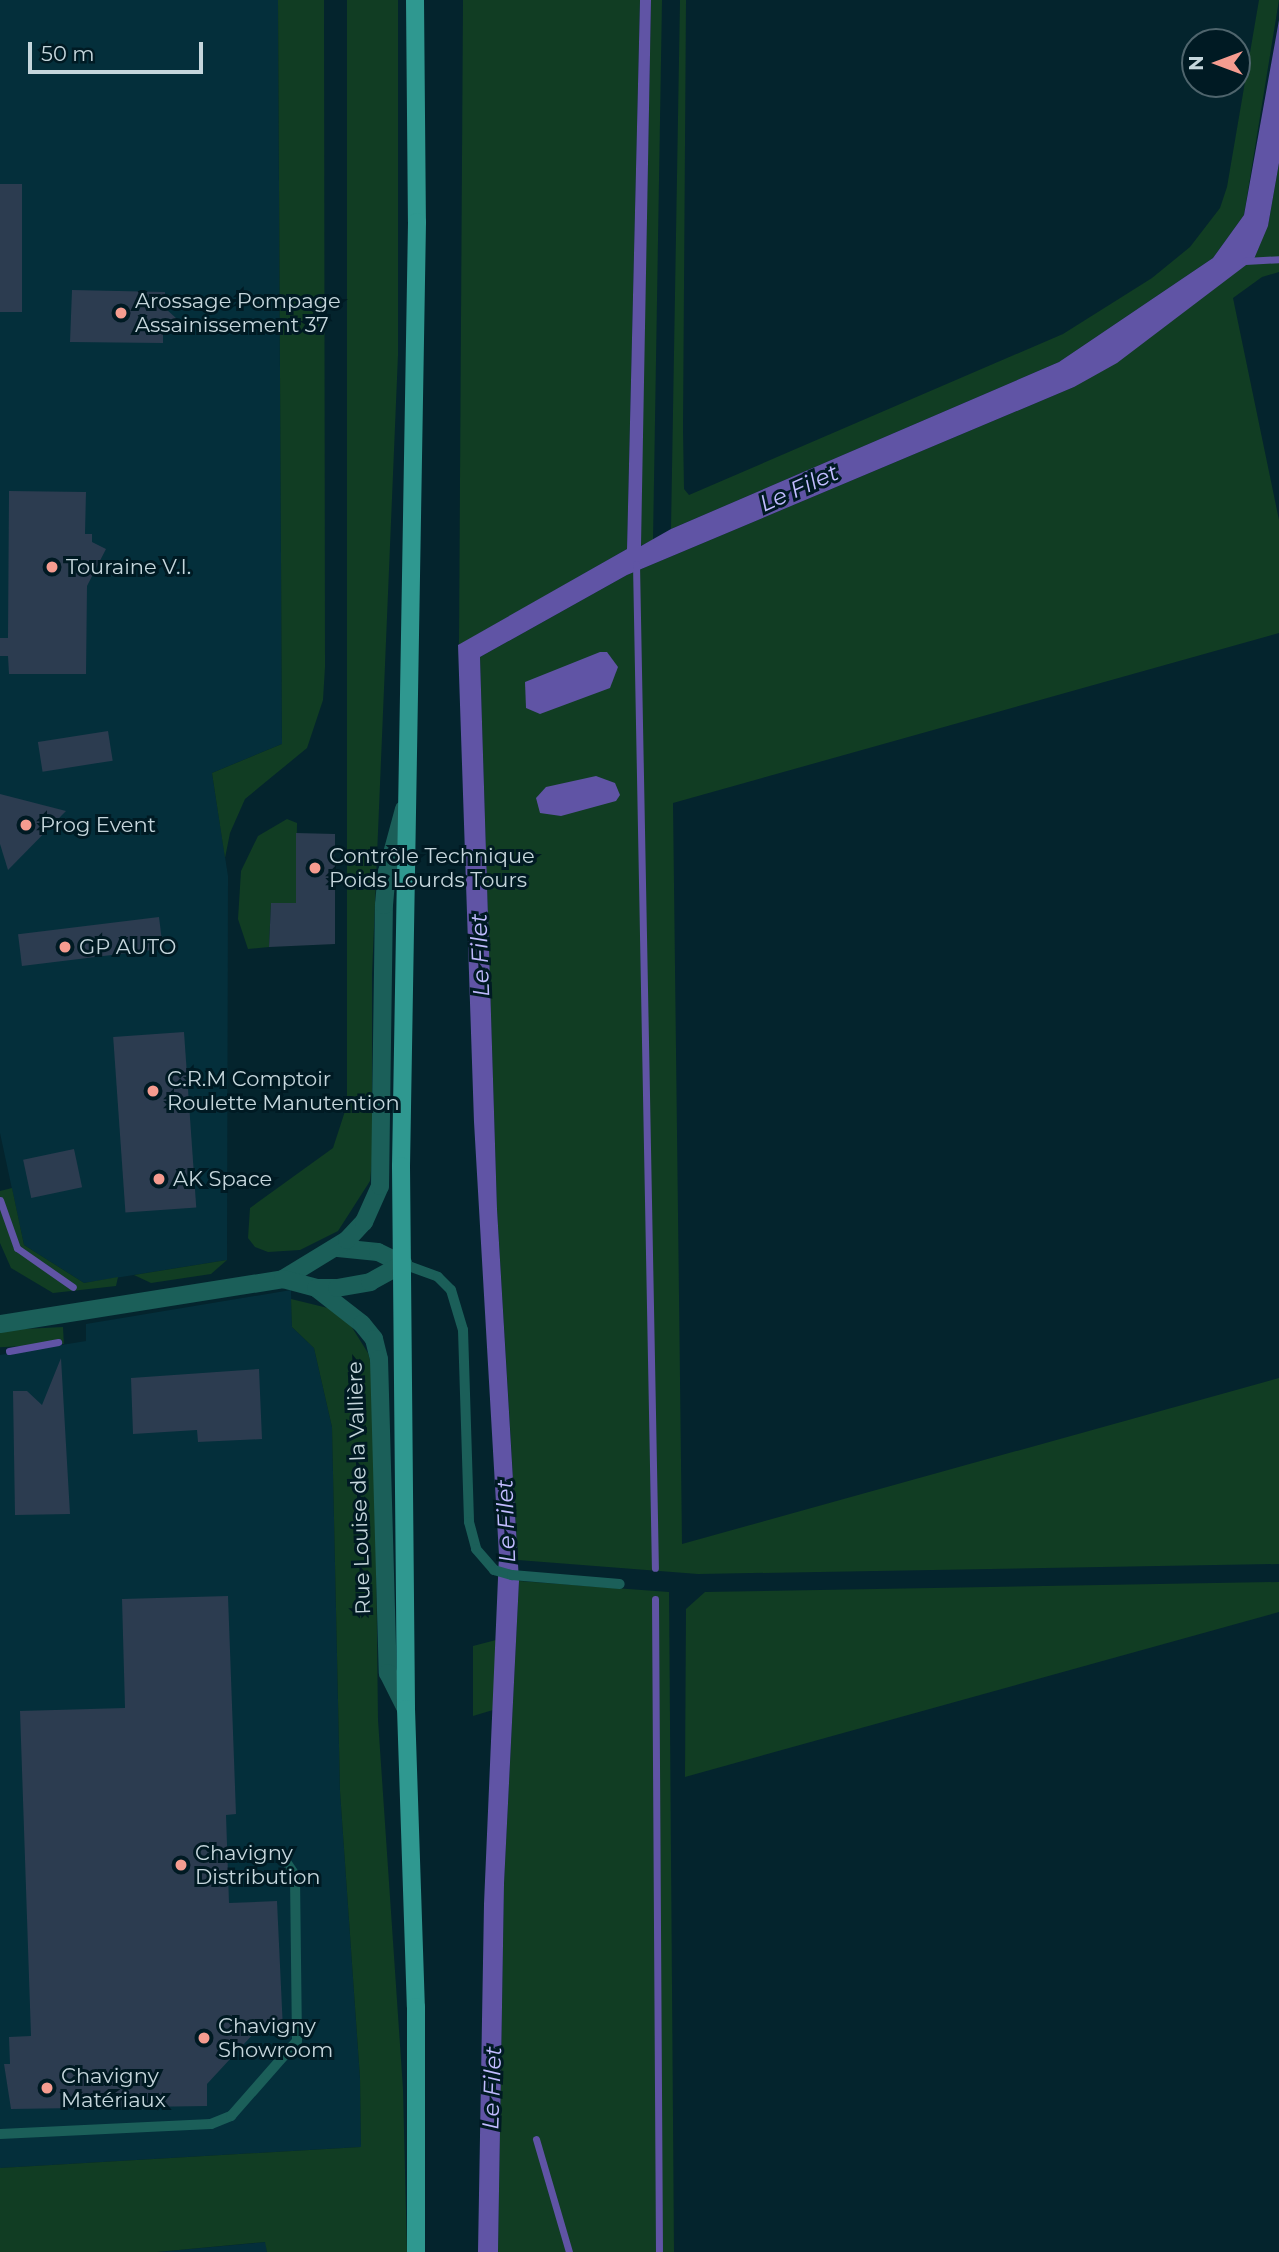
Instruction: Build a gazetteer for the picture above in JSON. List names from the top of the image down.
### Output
{
  "streets": {
    "street": ["Rue Louise de la Vallière"]
  },
  "water": ["Le Filet"],
  "places": [
    "Arossage Pompage Assainissement 37",
    "Touraine V.I.",
    "Prog Event",
    "Contrôle Technique Poids Lourds Tours",
    "GP AUTO",
    "C.R.M Comptoir Roulette Manutention",
    "AK Space",
    "Chavigny Distribution",
    "Chavigny Showroom",
    "Chavigny Matériaux"
  ],
  "scale_bar": "50 m",
  "north": "left"
}
